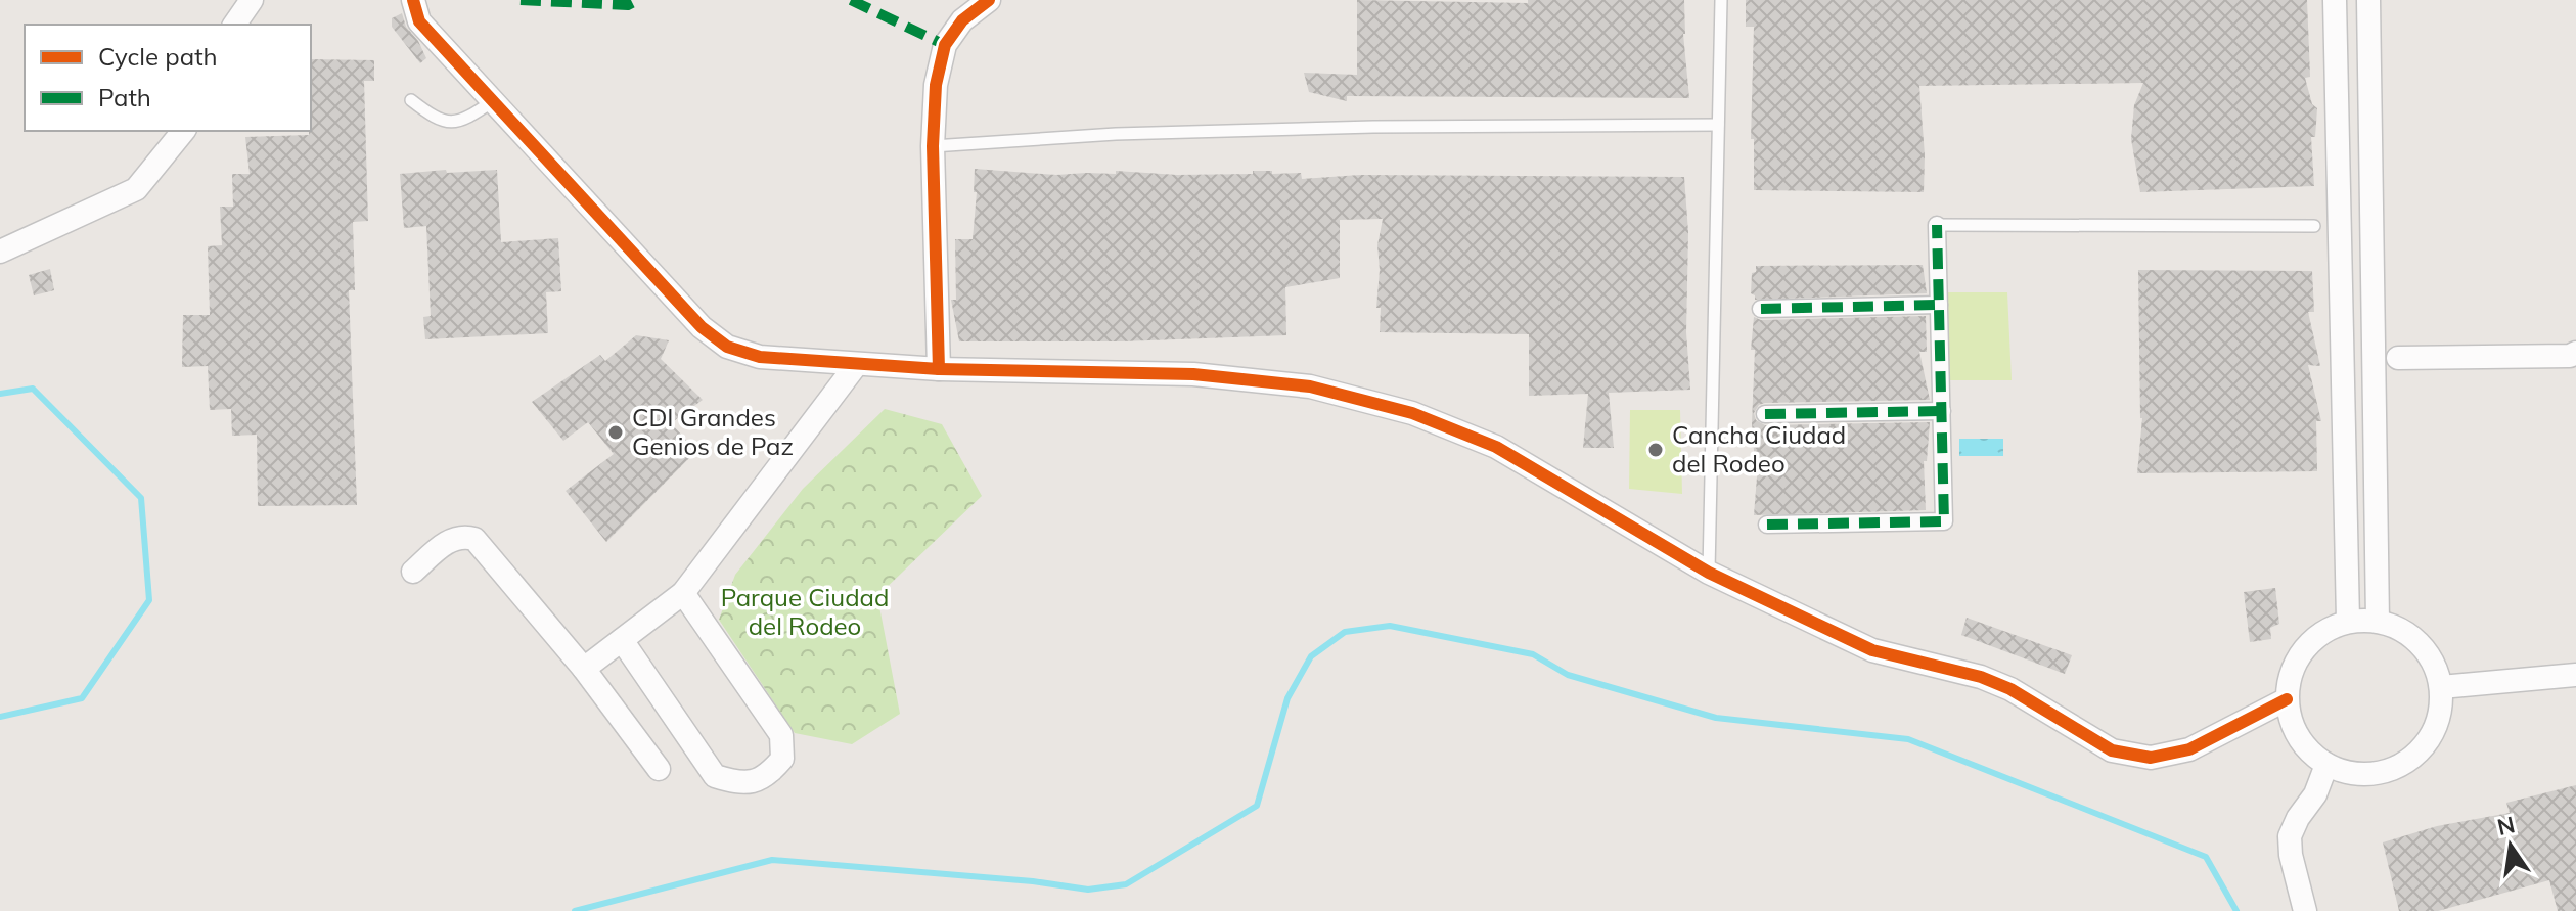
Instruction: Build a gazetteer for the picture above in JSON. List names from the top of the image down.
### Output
{
  "parks": ["Parque Ciudad del Rodeo"],
  "places": ["CDI Grandes Genios de Paz", "Cancha Ciudad del Rodeo"],
  "legend": ["Cycle path", "Path"],
  "north": "top"
}
